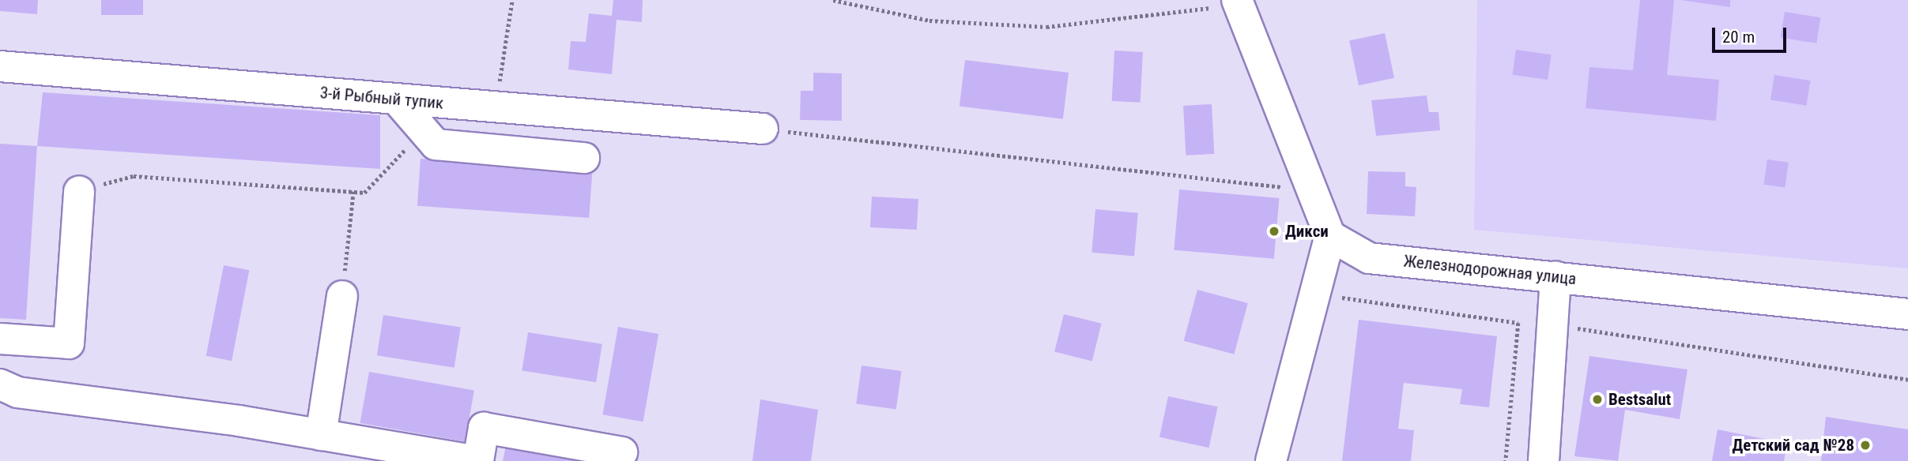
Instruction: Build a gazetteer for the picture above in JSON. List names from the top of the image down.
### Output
{
  "streets": {
    "street": ["3-й Рыбный тупик", "Железнодорожная улица"]
  },
  "places": ["Дикси", "Bestsalut", "Детский сад №28"],
  "scale_bar": "20 m"
}
